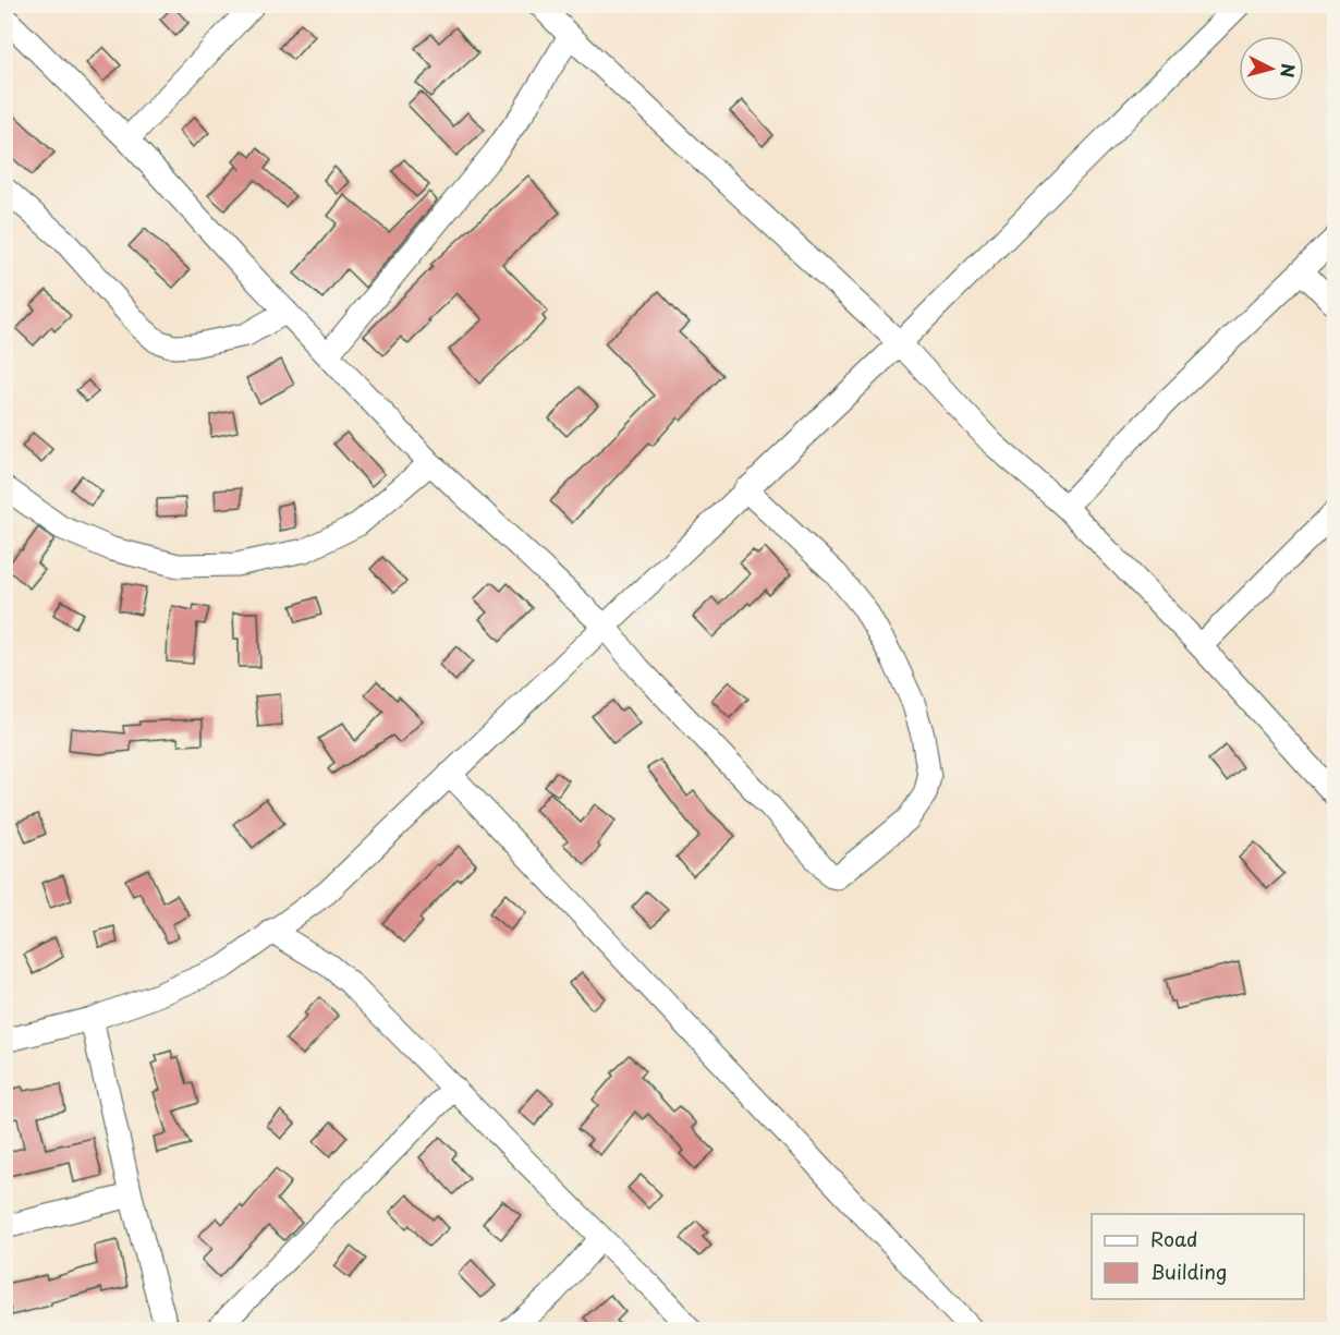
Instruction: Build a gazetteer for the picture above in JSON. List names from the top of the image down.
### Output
{
  "legend": ["Road", "Building"],
  "north": "right"
}
